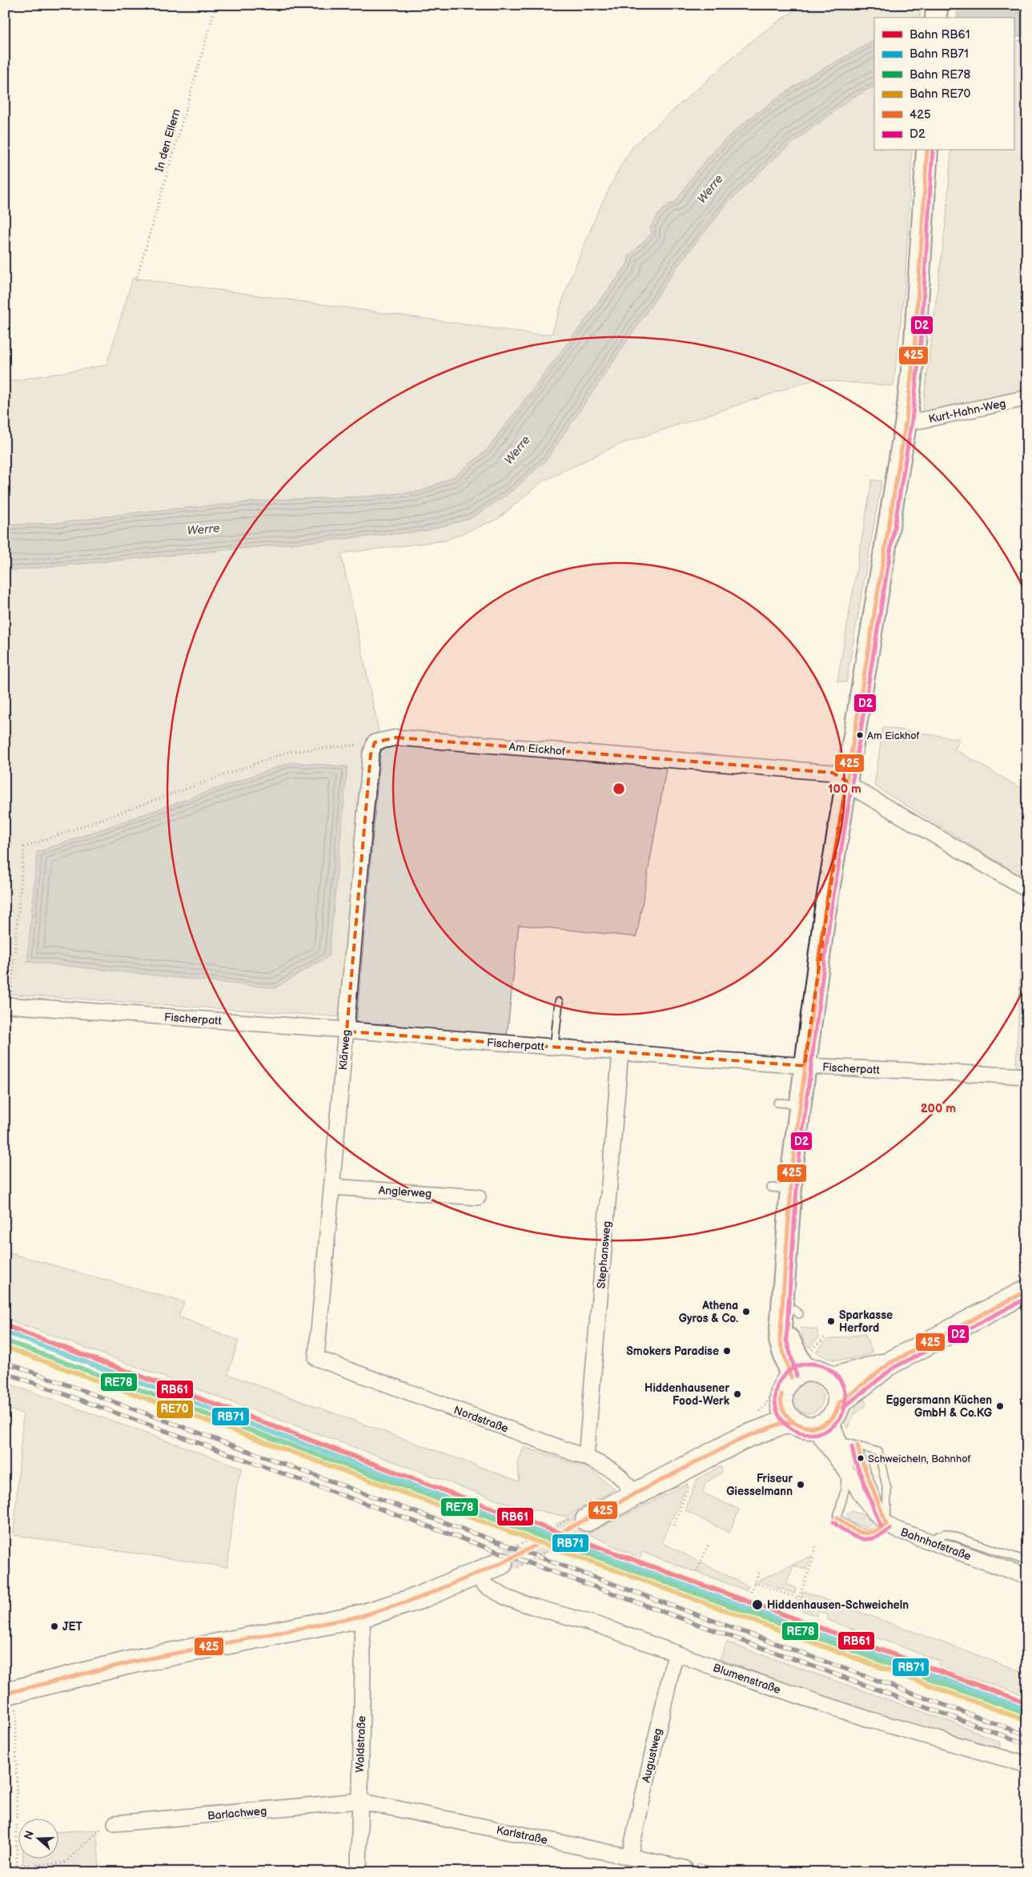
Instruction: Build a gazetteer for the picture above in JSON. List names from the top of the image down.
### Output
{
  "streets": {
    "street": [
      "Kurt-Hahn-Weg",
      "Am Eickhof",
      "Fischerpatt",
      "Klärweg",
      "Anglerweg",
      "Stephansweg",
      "Nordstraße",
      "Bahnhofstraße",
      "Blumenstraße",
      "Waldstraße",
      "Augustweg",
      "Barlachweg",
      "Karlstraße"
    ],
    "path": ["In den Ellern"]
  },
  "crossings": [
    ["Am Eickhof", "Klärweg"],
    ["Fischerpatt", "Klärweg"],
    ["Fischerpatt", "Stephansweg"],
    ["Klärweg", "Anglerweg"],
    ["Klärweg", "Nordstraße"],
    ["Stephansweg", "Nordstraße"],
    ["Blumenstraße", "Augustweg"],
    ["Waldstraße", "Barlachweg"],
    ["Waldstraße", "Karlstraße"],
    ["Augustweg", "Karlstraße"],
    ["Barlachweg", "Karlstraße"]
  ],
  "water": ["Werre"],
  "places": [
    "Am Eickhof",
    "Athena Gyros & Co.",
    "Sparkasse Herford",
    "Smokers Paradise",
    "Hiddenhausener Food-Werk",
    "Eggersmann Küchen GmbH & Co.KG",
    "Schweicheln, Bahnhof",
    "Friseur Giesselmann",
    "Hiddenhausen-Schweicheln",
    "JET"
  ],
  "lines": [
    "transit line 425",
    "transit line D2",
    "rail line RB61",
    "rail line RB71",
    "rail line RE78",
    "rail line RE70"
  ],
  "legend": [
    "Bahn RB61",
    "Bahn RB71",
    "Bahn RE78",
    "Bahn RE70",
    "425",
    "D2"
  ],
  "north": "left",
  "rings": ["100 m", "200 m"]
}
